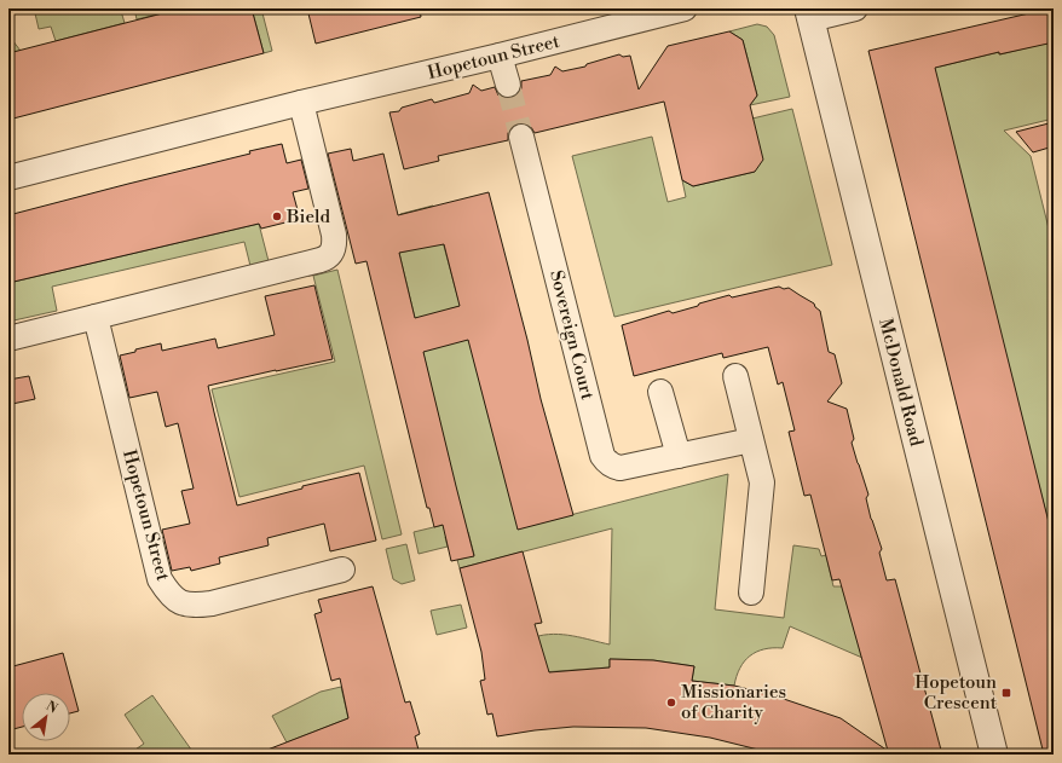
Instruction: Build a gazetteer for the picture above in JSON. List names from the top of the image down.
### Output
{
  "streets": {
    "street": ["Hopetoun Street", "Sovereign Court", "McDonald Road"]
  },
  "places": {
    "other": ["Bield", "Missionaries of Charity"],
    "transit": ["Hopetoun Crescent"]
  },
  "north": "top right"
}
